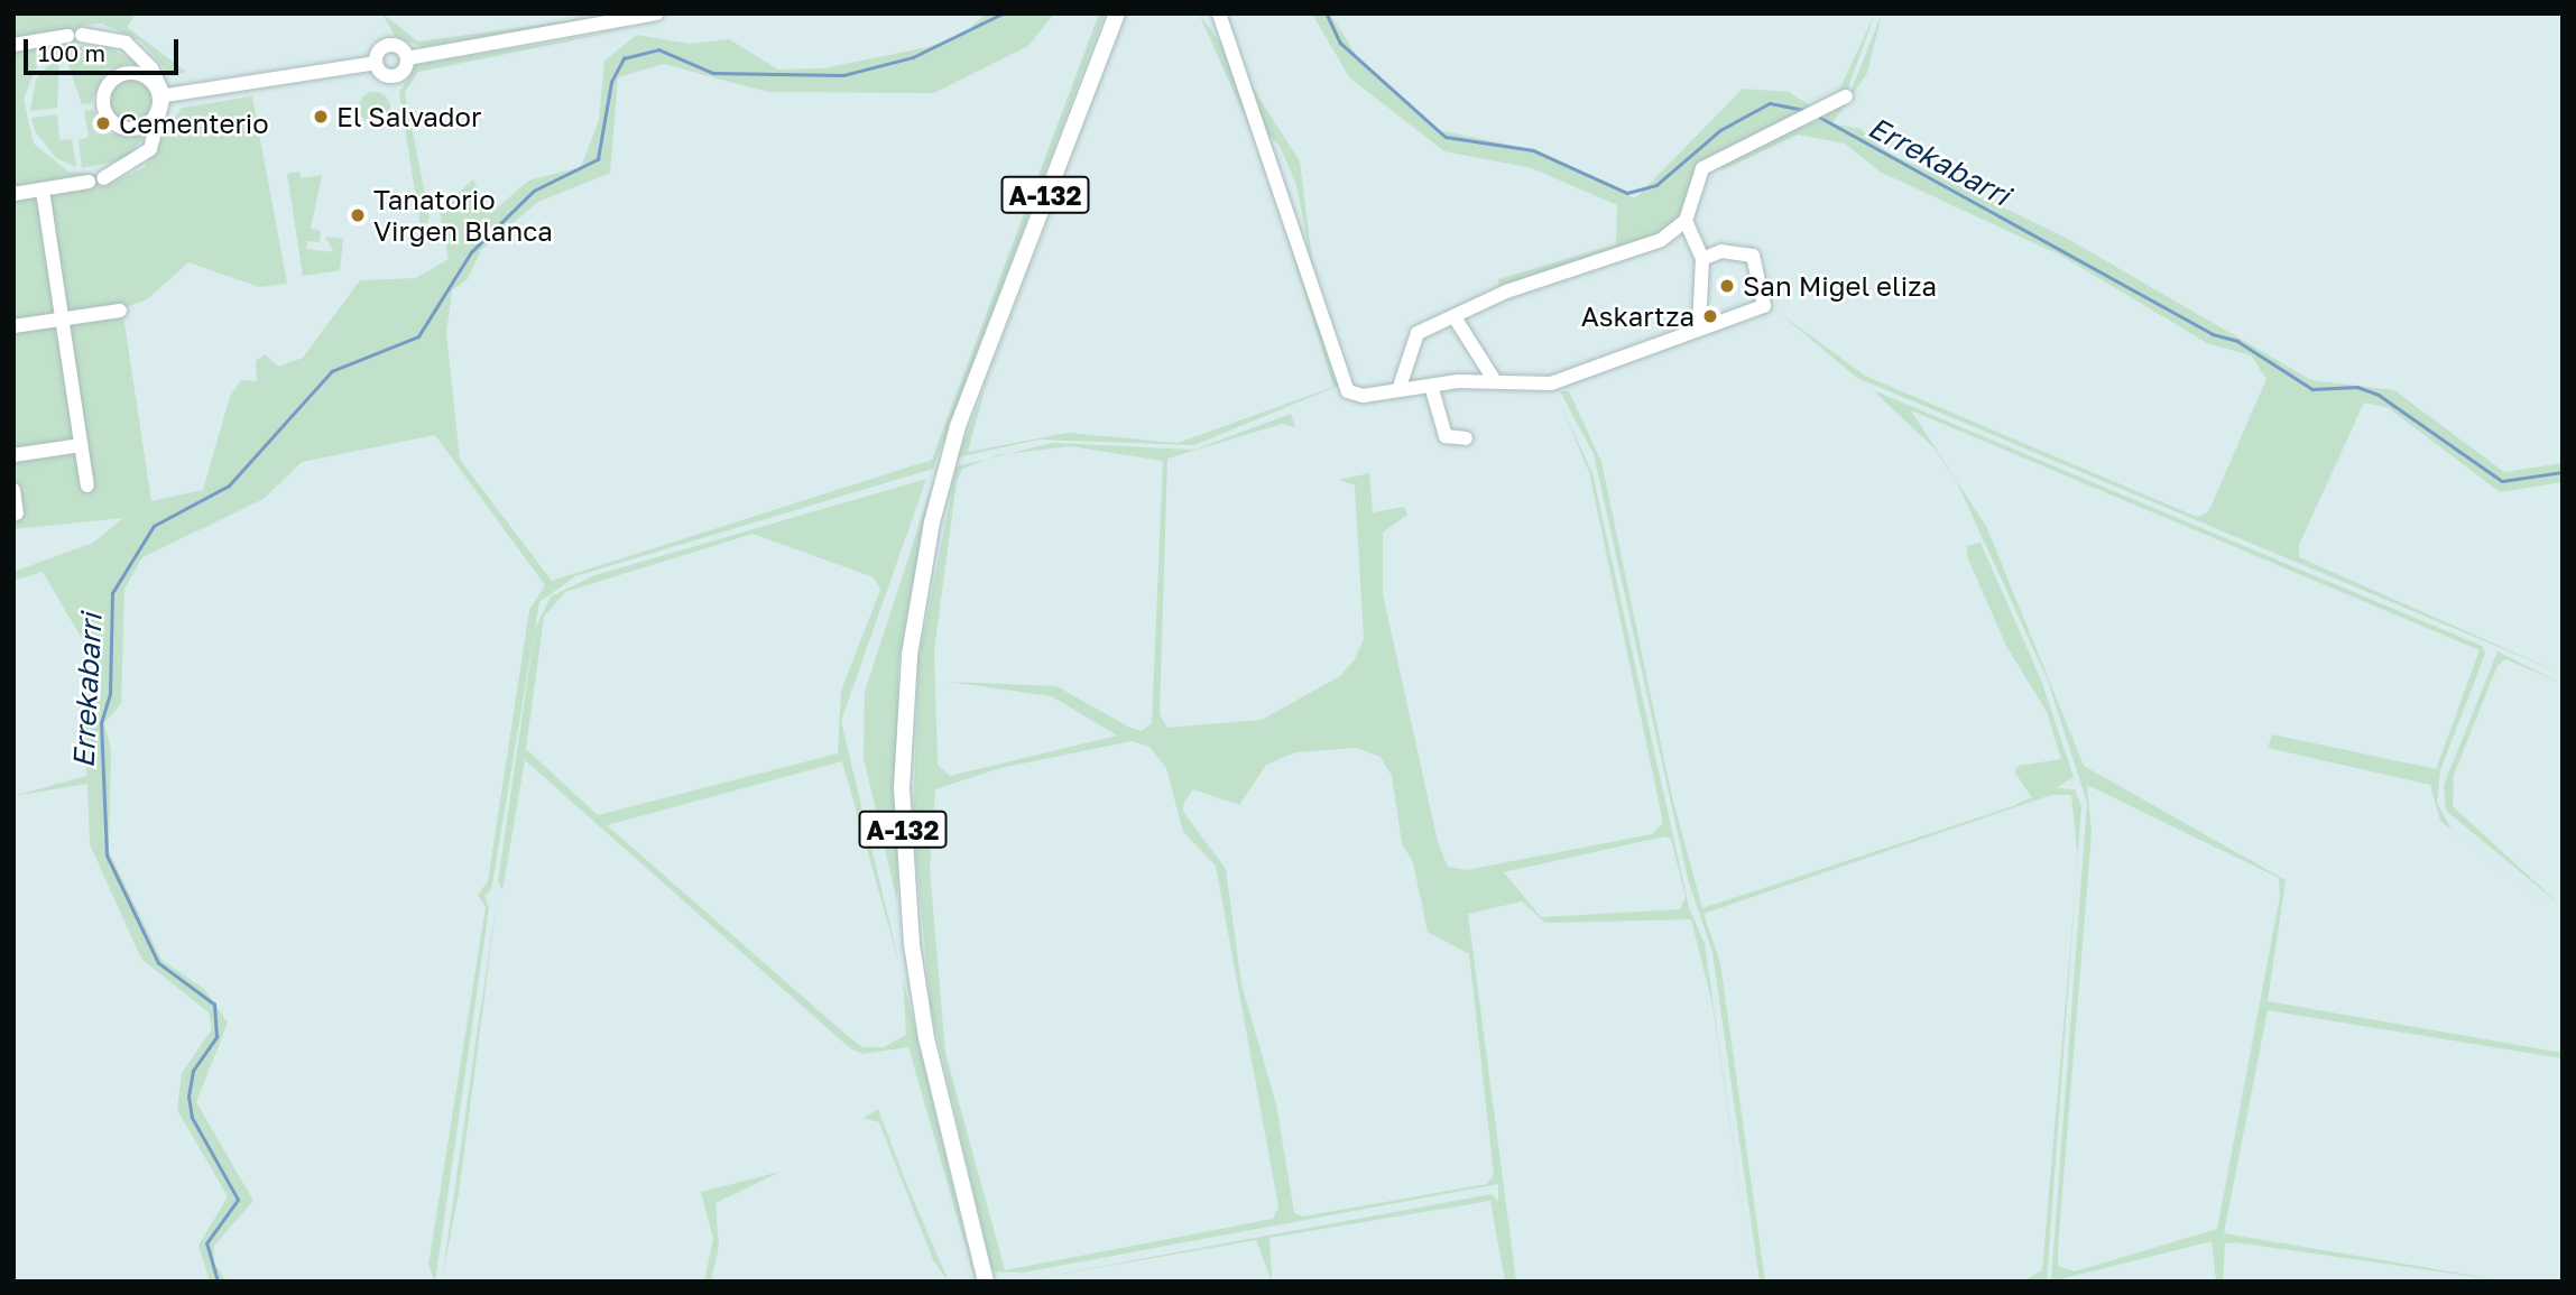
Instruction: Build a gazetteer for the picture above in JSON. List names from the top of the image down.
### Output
{
  "streets": {
    "main road": ["A-132"]
  },
  "water": ["Errekabarri"],
  "places": [
    "El Salvador",
    "Cementerio",
    "Tanatorio Virgen Blanca",
    "San Migel eliza",
    "Askartza"
  ],
  "scale_bar": "100 m"
}
